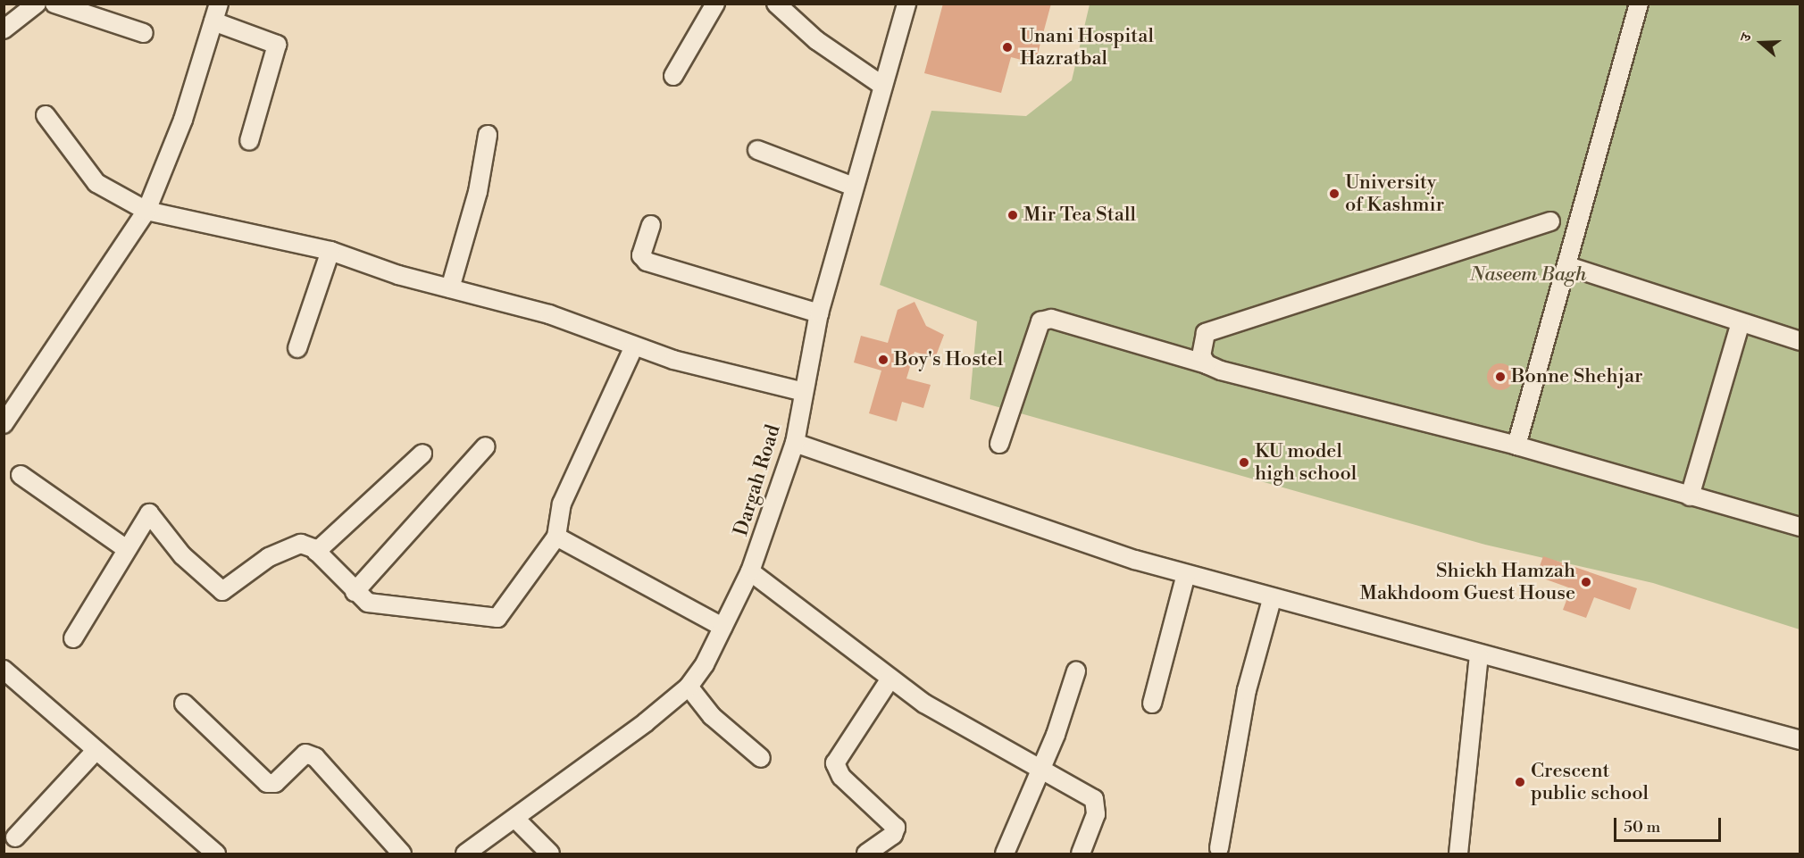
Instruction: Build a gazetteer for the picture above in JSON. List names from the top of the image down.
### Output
{
  "streets": {
    "street": ["Dargah Road"]
  },
  "parks": ["Naseem Bagh"],
  "places": [
    "Unani Hospital Hazratbal",
    "University of Kashmir",
    "Mir Tea Stall",
    "Boy's Hostel",
    "Bonne Shehjar",
    "KU model high school",
    "Shiekh Hamzah Makhdoom Guest House",
    "Crescent public school"
  ],
  "scale_bar": "50 m",
  "north": "left"
}
